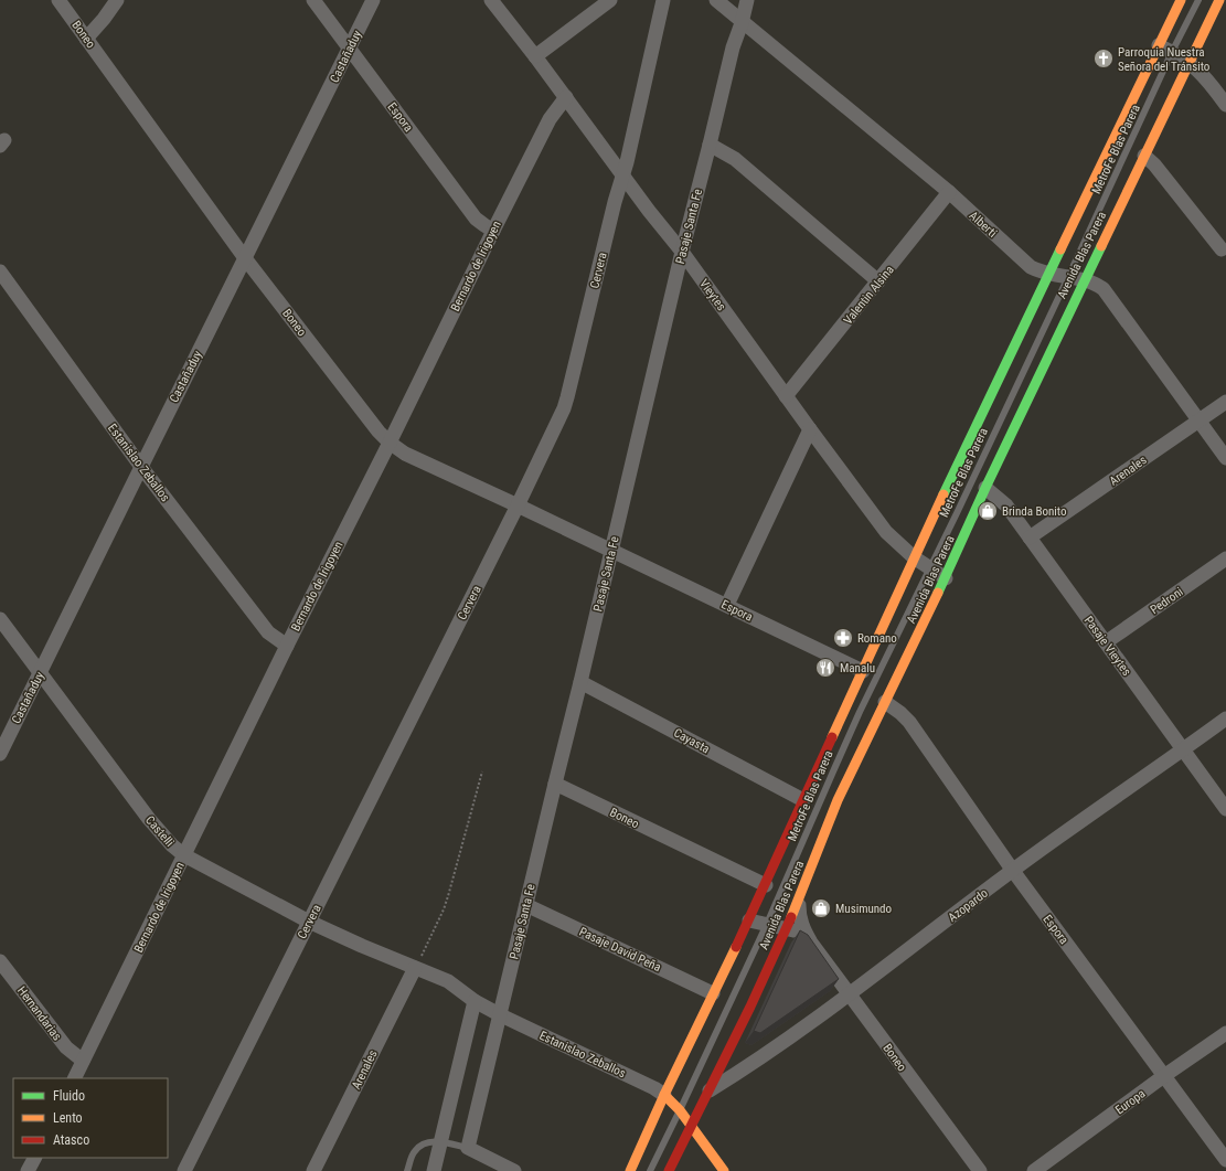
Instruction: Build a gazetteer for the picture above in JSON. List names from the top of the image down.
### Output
{
  "streets": {
    "main road": ["Avenida Blas Parera", "Estanislao Zeballos"],
    "street": [
      "Boneo",
      "Castañaduy",
      "Espora",
      "Alberti",
      "Pasaje Santa Fe",
      "Bernardo de Irigoyen",
      "Cervera",
      "Vieytes",
      "Valentin Alsina",
      "Arenales",
      "Pedroni",
      "Pasaje Vieytes",
      "Cayasta",
      "Castelli",
      "Azopardo",
      "Pasaje David Peña",
      "Hernandarias",
      "Europa"
    ],
    "lane": ["MetroFe Blas Parera"]
  },
  "crossings": [
    ["Boneo", "Castañaduy"],
    ["Boneo", "Espora"],
    ["Boneo", "MetroFe Blas Parera"],
    ["Boneo", "Pasaje Santa Fe"],
    ["Boneo", "Avenida Blas Parera"],
    ["Boneo", "Bernardo de Irigoyen"],
    ["Boneo", "Cervera"],
    ["Boneo", "Azopardo"],
    ["Castañaduy", "Espora"],
    ["Castañaduy", "Estanislao Zeballos"],
    ["Castañaduy", "Castelli"],
    ["Espora", "Pasaje Santa Fe"],
    ["Espora", "Avenida Blas Parera"],
    ["Espora", "Bernardo de Irigoyen"],
    ["Espora", "Azopardo"],
    ["Espora", "Europa"],
    ["MetroFe Blas Parera", "Alberti"],
    ["MetroFe Blas Parera", "Vieytes"],
    ["MetroFe Blas Parera", "Estanislao Zeballos"],
    ["Alberti", "Pasaje Santa Fe"],
    ["Alberti", "Avenida Blas Parera"],
    ["Alberti", "Valentin Alsina"],
    ["Alberti", "Arenales"],
    ["Pasaje Santa Fe", "Vieytes"],
    ["Pasaje Santa Fe", "Estanislao Zeballos"],
    ["Pasaje Santa Fe", "Cayasta"],
    ["Pasaje Santa Fe", "Pasaje David Peña"],
    ["Avenida Blas Parera", "Vieytes"],
    ["Avenida Blas Parera", "Estanislao Zeballos"],
    ["Avenida Blas Parera", "Pasaje Vieytes"],
    ["Avenida Blas Parera", "Cayasta"],
    ["Avenida Blas Parera", "Azopardo"],
    ["Avenida Blas Parera", "Pasaje David Peña"],
    ["Bernardo de Irigoyen", "Vieytes"],
    ["Bernardo de Irigoyen", "Estanislao Zeballos"],
    ["Bernardo de Irigoyen", "Castelli"],
    ["Bernardo de Irigoyen", "Hernandarias"],
    ["Cervera", "Vieytes"],
    ["Cervera", "Castelli"],
    ["Vieytes", "Valentin Alsina"],
    ["Estanislao Zeballos", "Arenales"],
    ["Estanislao Zeballos", "Castelli"],
    ["Arenales", "Pasaje Vieytes"],
    ["Arenales", "Castelli"],
    ["Pedroni", "Pasaje Vieytes"],
    ["Pasaje Vieytes", "Azopardo"]
  ],
  "places": {
    "church": ["Parroquia Nuestra Señora del Tránsito"],
    "shop": ["Brinda Bonito", "Musimundo"],
    "pharmacy": ["Romano"],
    "restaurant": ["Manalu"]
  },
  "legend": ["Fluido", "Lento", "Atasco"]
}
